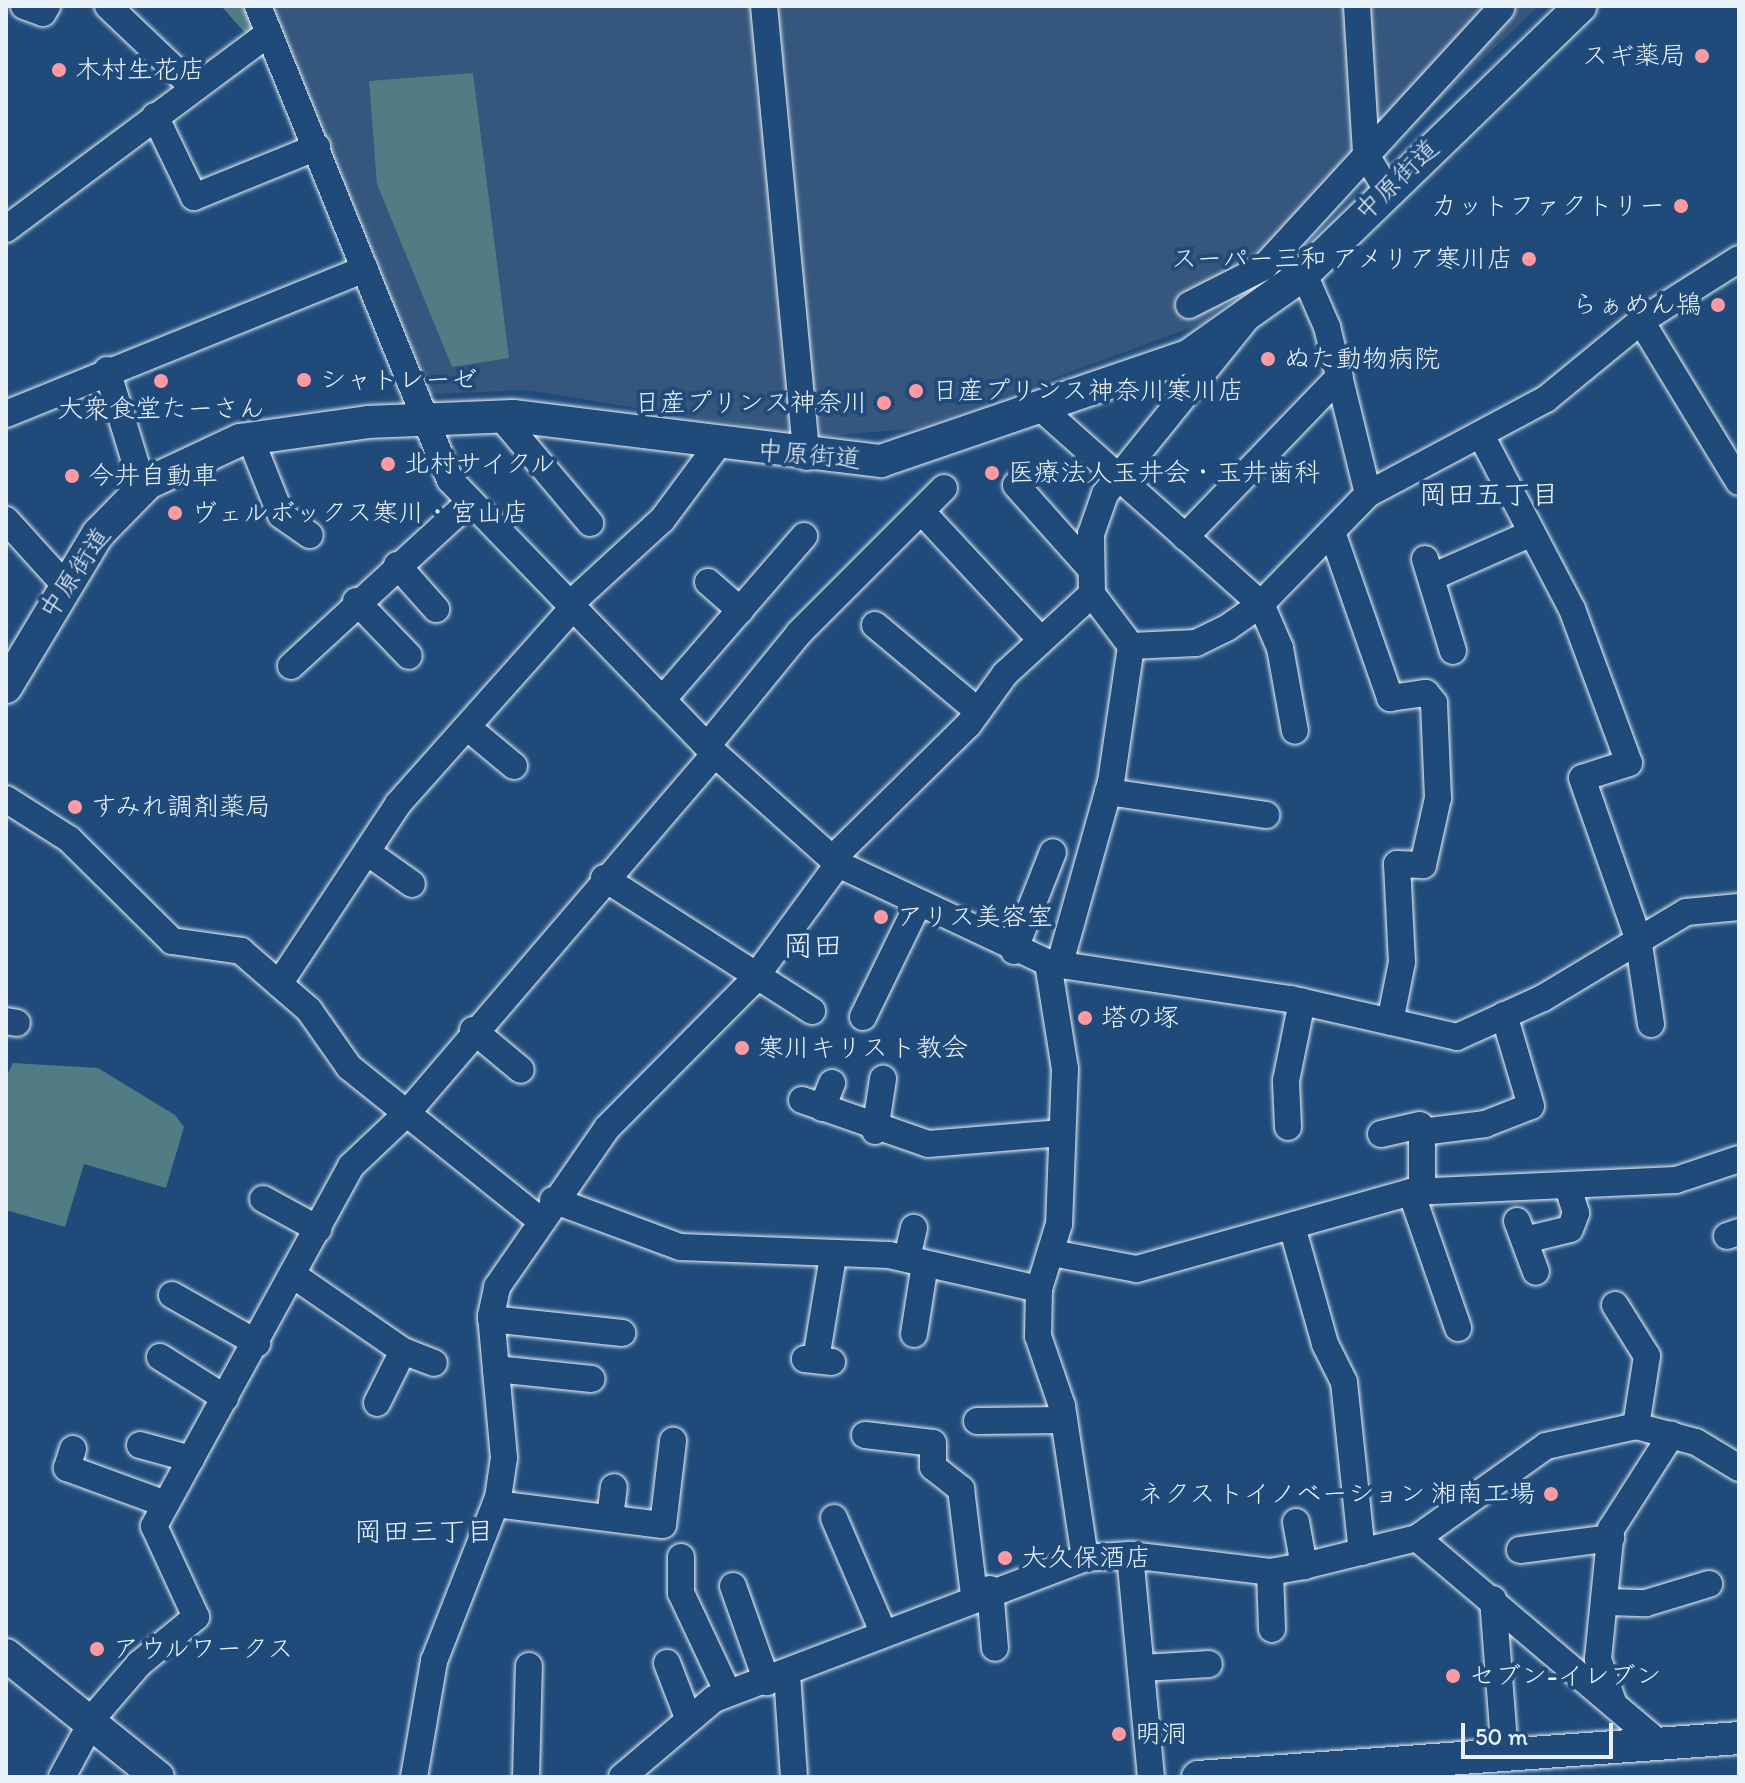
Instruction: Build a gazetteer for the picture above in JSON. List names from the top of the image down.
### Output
{
  "streets": {
    "main road": ["中原街道"]
  },
  "districts": ["岡田五丁目", "岡田", "岡田三丁目"],
  "places": [
    "スギ薬局",
    "木村生花店",
    "カットファクトリー",
    "スーパー三和 アメリア寒川店",
    "らぁめん鴇",
    "ぬた動物病院",
    "シャトレーゼ",
    "大衆食堂たーさん",
    "日産プリンス神奈川寒川店",
    "日産プリンス神奈川",
    "北村サイクル",
    "医療法人玉井会・玉井歯科",
    "今井自動車",
    "ヴェルボックス寒川・宮山店",
    "すみれ調剤薬局",
    "アリス美容室",
    "塔の塚",
    "寒川キリスト教会",
    "ネクストイノベーション 湘南工場",
    "大久保酒店",
    "アウルワークス",
    "セブン-イレブン",
    "明洞"
  ],
  "scale_bar": "50 m"
}
